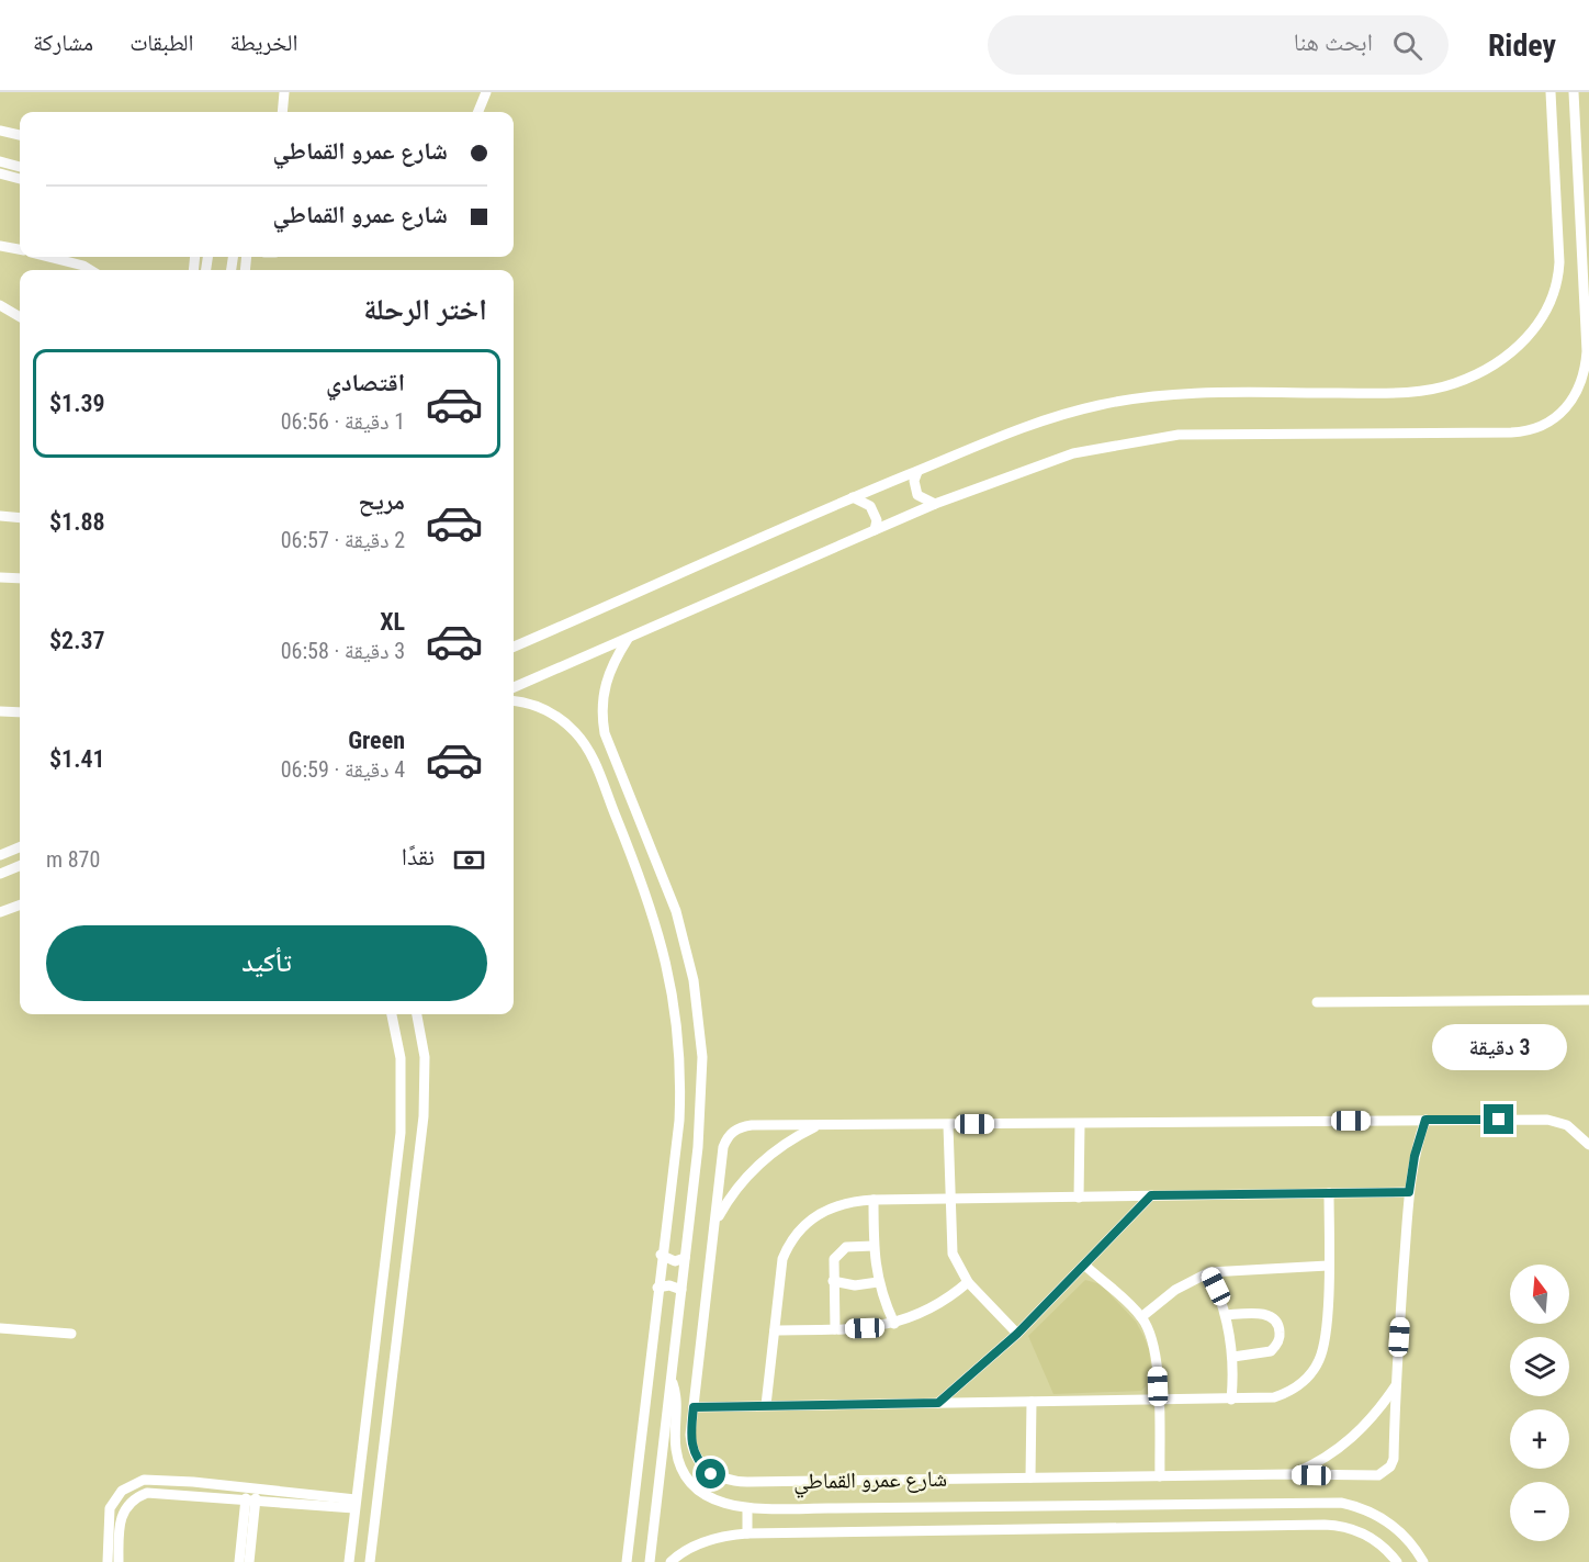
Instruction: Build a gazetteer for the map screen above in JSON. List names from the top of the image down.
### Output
{
  "streets": {
    "street": ["شارع عمرو القماطي"]
  },
  "north": "top",
  "page": {
    "header": "Ridey",
    "search": "ابحث هنا",
    "nav": ["الخريطة", "الطبقات", "مشاركة"],
    "banner": ["شارع عمرو القماطي", "شارع عمرو القماطي"],
    "heading": "اختر الرحلة",
    "list": [
      {
        "name": "اقتصادي",
        "note": "1 دقيقة · 06:56",
        "value": "$1.39"
      },
      {
        "name": "مريح",
        "note": "2 دقيقة · 06:57",
        "value": "$1.88"
      },
      {
        "name": "XL",
        "note": "3 دقيقة · 06:58",
        "value": "$2.37"
      },
      {
        "name": "Green",
        "note": "4 دقيقة · 06:59",
        "value": "$1.41"
      }
    ],
    "pay": ["نقدًا", "870 m"],
    "buttons": "تأكيد",
    "bubble": "3 دقيقة",
    "map_buttons": ["+", "−"]
  }
}
